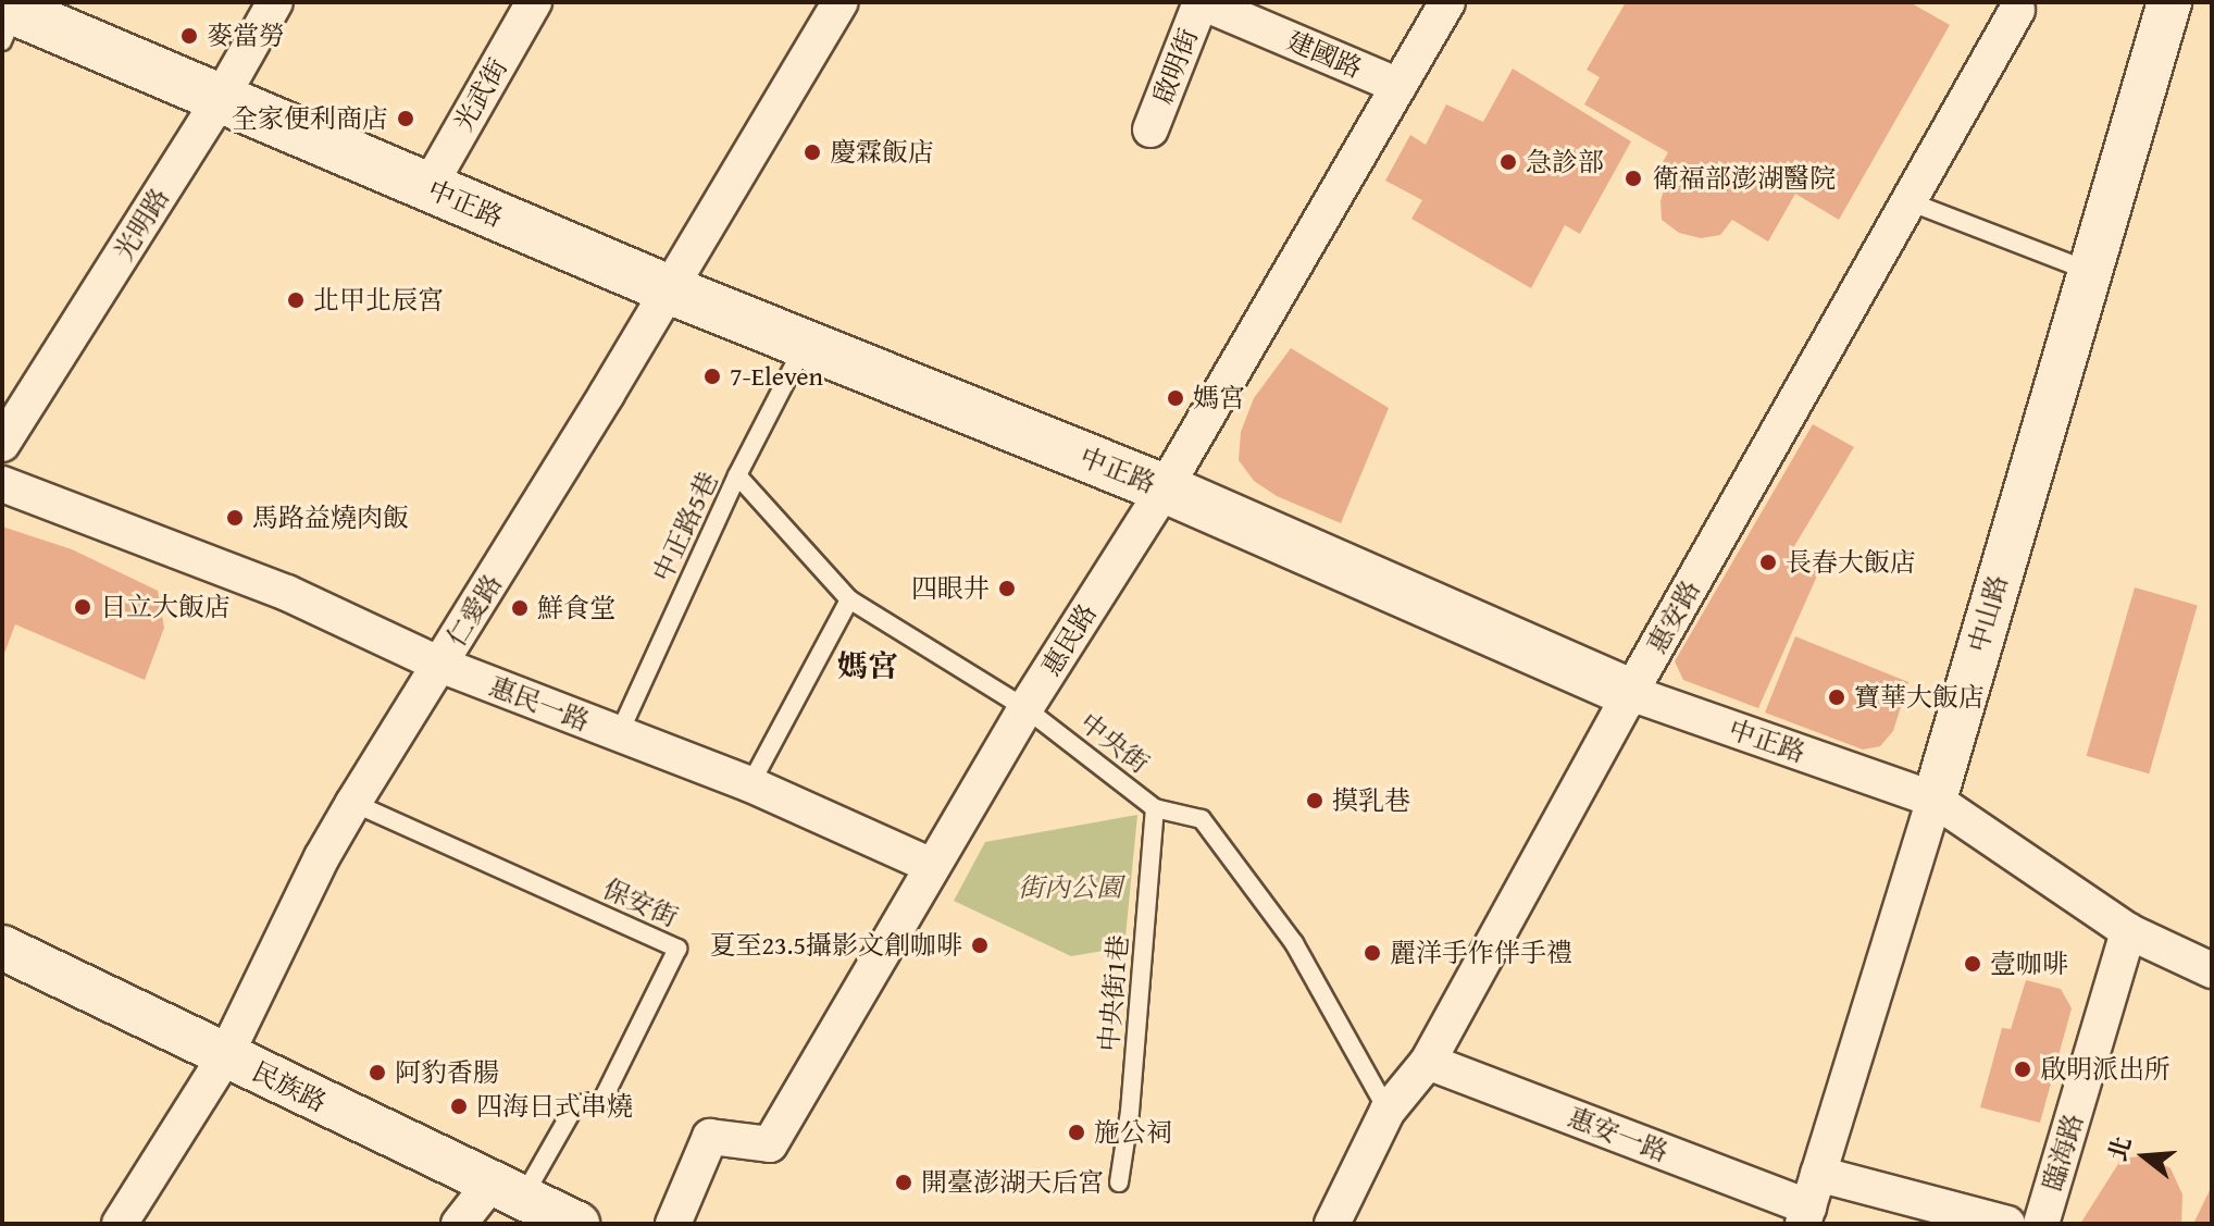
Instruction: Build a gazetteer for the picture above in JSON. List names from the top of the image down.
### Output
{
  "streets": {
    "main road": ["中正路"],
    "street": [
      "建國路",
      "啟明街",
      "光武街",
      "光明路",
      "仁愛路",
      "中山路",
      "惠安路",
      "惠民路",
      "惠民一路",
      "民族路",
      "惠安一路",
      "臨海路"
    ],
    "lane": [
      "中正路5巷",
      "中央街",
      "保安街",
      "中央街1巷"
    ]
  },
  "crossings": [
    ["建國路", "啟明街"],
    ["建國路", "惠民路"],
    ["光武街", "中正路"],
    ["中正路", "光明路"],
    ["中正路", "中正路5巷"],
    ["中正路", "仁愛路"],
    ["中正路", "中山路"],
    ["中正路", "惠安路"],
    ["中正路", "惠民路"],
    ["中正路", "臨海路"],
    ["中正路5巷", "惠民一路"],
    ["中正路5巷", "中央街"],
    ["仁愛路", "惠民一路"],
    ["仁愛路", "保安街"],
    ["仁愛路", "民族路"],
    ["中山路", "惠安一路"],
    ["惠安路", "中央街"],
    ["惠安路", "惠安一路"],
    ["惠民路", "惠民一路"],
    ["惠民路", "中央街"],
    ["中央街", "中央街1巷"],
    ["保安街", "民族路"]
  ],
  "districts": ["媽宮"],
  "parks": ["街內公園"],
  "places": [
    "麥當勞",
    "全家便利商店",
    "慶霖飯店",
    "急診部",
    "衛福部澎湖醫院",
    "北甲北辰宮",
    "7-Eleven",
    "媽宮",
    "馬路益燒肉飯",
    "長春大飯店",
    "四眼井",
    "日立大飯店",
    "鮮食堂",
    "寶華大飯店",
    "摸乳巷",
    "夏至23.5攝影文創咖啡",
    "麗洋手作伴手禮",
    "壹咖啡",
    "啟明派出所",
    "阿豹香腸",
    "四海日式串燒",
    "施公祠",
    "開臺澎湖天后宮"
  ],
  "north": "left"
}
